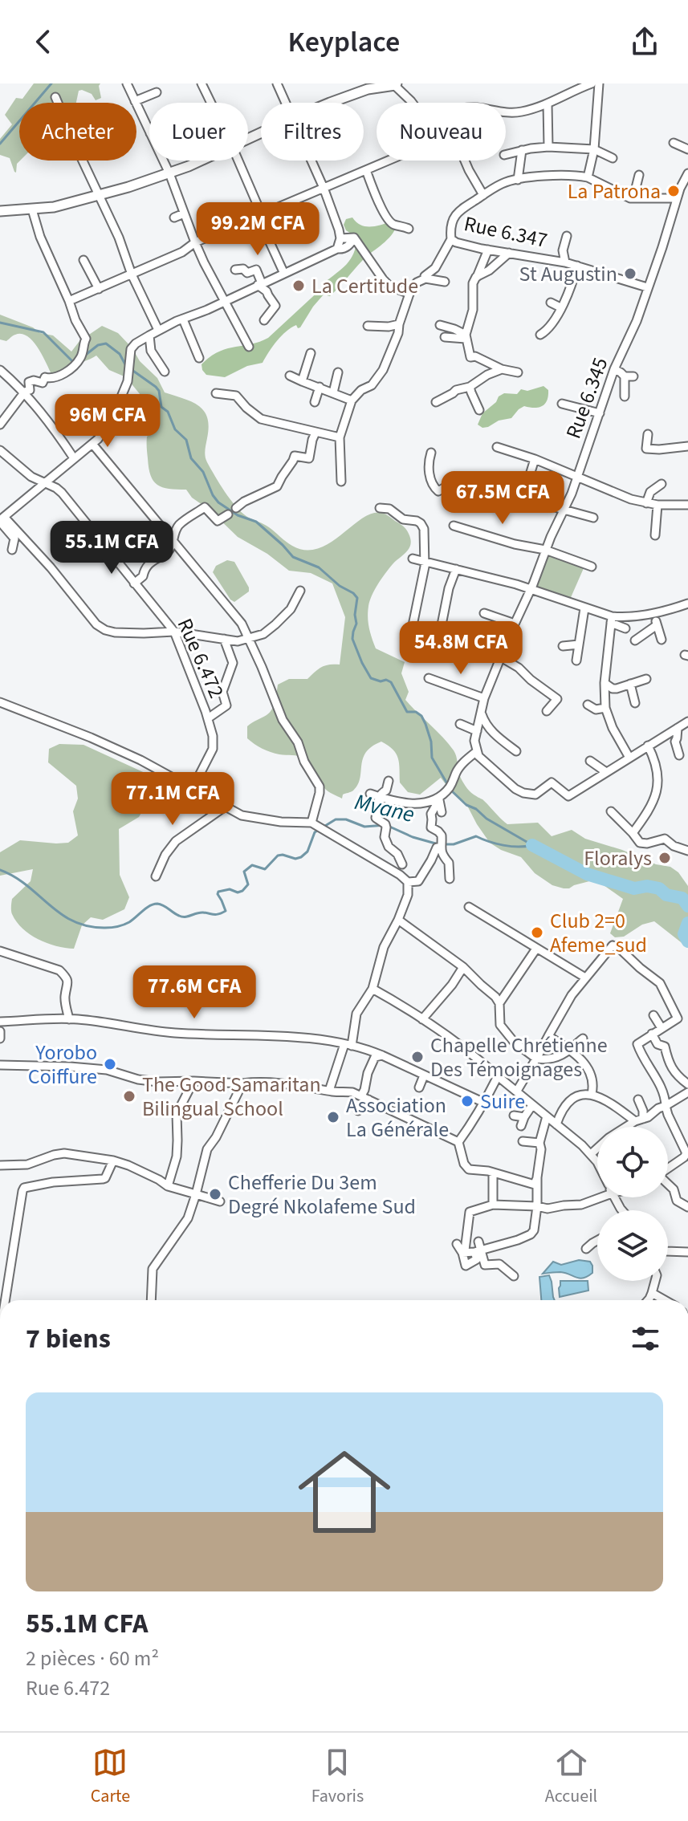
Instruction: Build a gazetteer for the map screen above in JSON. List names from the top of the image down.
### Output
{
  "streets": {
    "street": ["Rue 6.347", "Rue 6.345", "Rue 6.472"]
  },
  "crossings": [
    ["Rue 6.347", "Rue 6.345"]
  ],
  "water": ["Mvane"],
  "places": [
    "La Patrona",
    "St Augustin",
    "La Certitude",
    "Floralys",
    "Club 2=0 Afeme_sud",
    "Chapelle Chrétienne Des Témoignages",
    "Yorobo Coiffure",
    "The Good Samaritan Bilingual School",
    "Suire",
    "Association La Générale",
    "Chefferie Du 3em Degré Nkolafeme Sud"
  ],
  "page": {
    "header": "Keyplace",
    "chip": [
      "Acheter",
      "Louer",
      "Filtres",
      "Nouveau"
    ],
    "price": [
      "99.2M CFA",
      "96M CFA",
      "67.5M CFA",
      "55.1M CFA",
      "54.8M CFA",
      "77.1M CFA",
      "77.6M CFA"
    ],
    "heading": "7 biens",
    "list": [
      {
        "name": "55.1M CFA",
        "note": "2 pièces · 60 m² · Rue 6.472"
      }
    ],
    "tabs": ["Carte", "Favoris", "Accueil"]
  }
}
